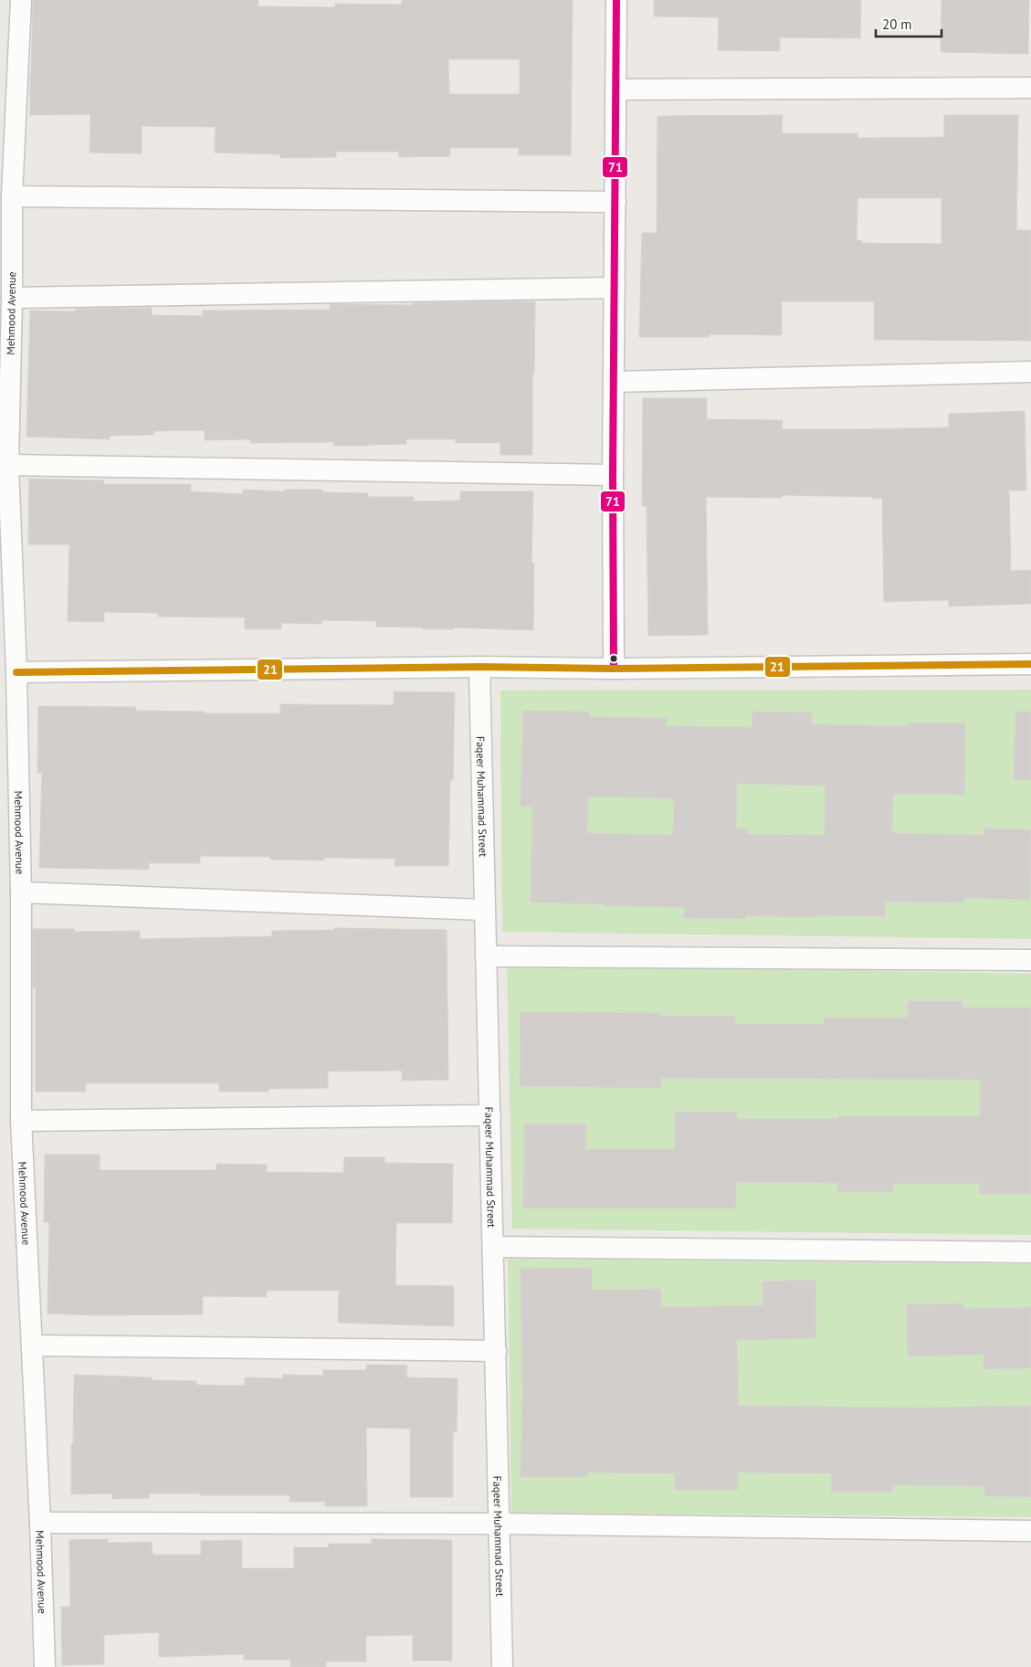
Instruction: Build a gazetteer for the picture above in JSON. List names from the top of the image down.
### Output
{
  "streets": {
    "street": ["Mehmood Avenue", "Faqeer Muhammad Street"]
  },
  "lines": ["transit line 71", "transit line 21"],
  "scale_bar": "20 m"
}
